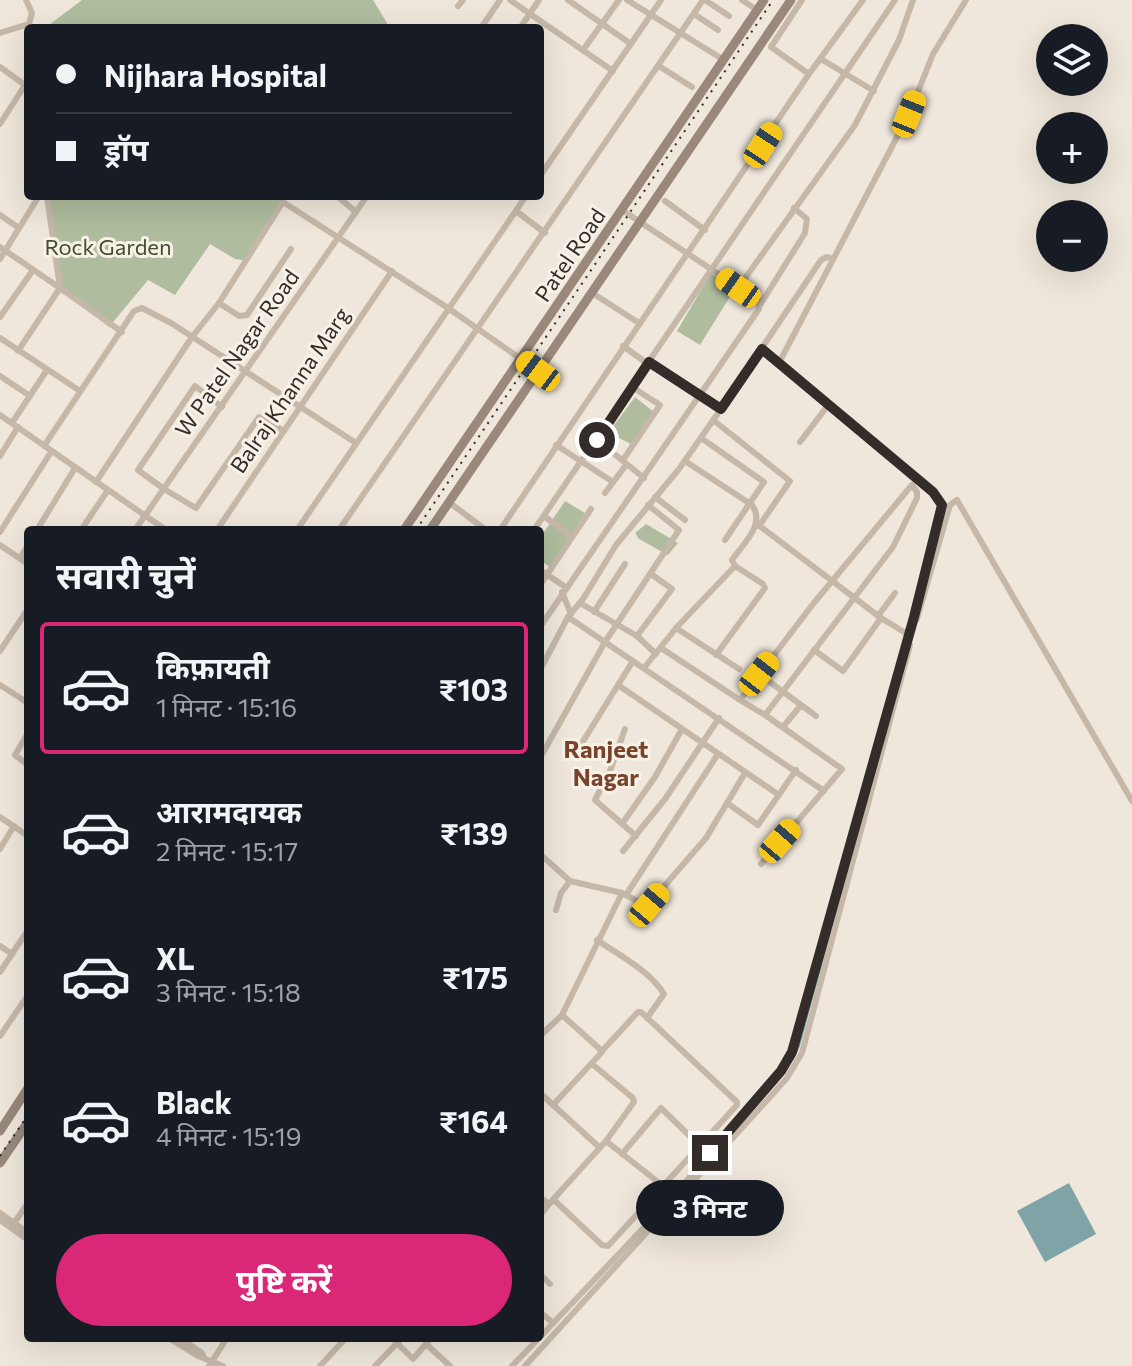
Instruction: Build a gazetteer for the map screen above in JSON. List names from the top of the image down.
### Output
{
  "streets": {
    "main road": ["Patel Road"],
    "street": ["W Patel Nagar Road", "Balraj Khanna Marg"]
  },
  "districts": ["Ranjeet Nagar"],
  "parks": ["Rock Garden"],
  "page": {
    "map_buttons": ["+", "−"],
    "banner": ["Nijhara Hospital", "ड्रॉप"],
    "heading": "सवारी चुनें",
    "list": [
      {
        "name": "किफ़ायती",
        "note": "1 मिनट · 15:16",
        "value": "₹103"
      },
      {
        "name": "आरामदायक",
        "note": "2 मिनट · 15:17",
        "value": "₹139"
      },
      {
        "name": "XL",
        "note": "3 मिनट · 15:18",
        "value": "₹175"
      },
      {
        "name": "Black",
        "note": "4 मिनट · 15:19",
        "value": "₹164"
      }
    ],
    "bubble": "3 मिनट",
    "buttons": "पुष्टि करें"
  }
}
